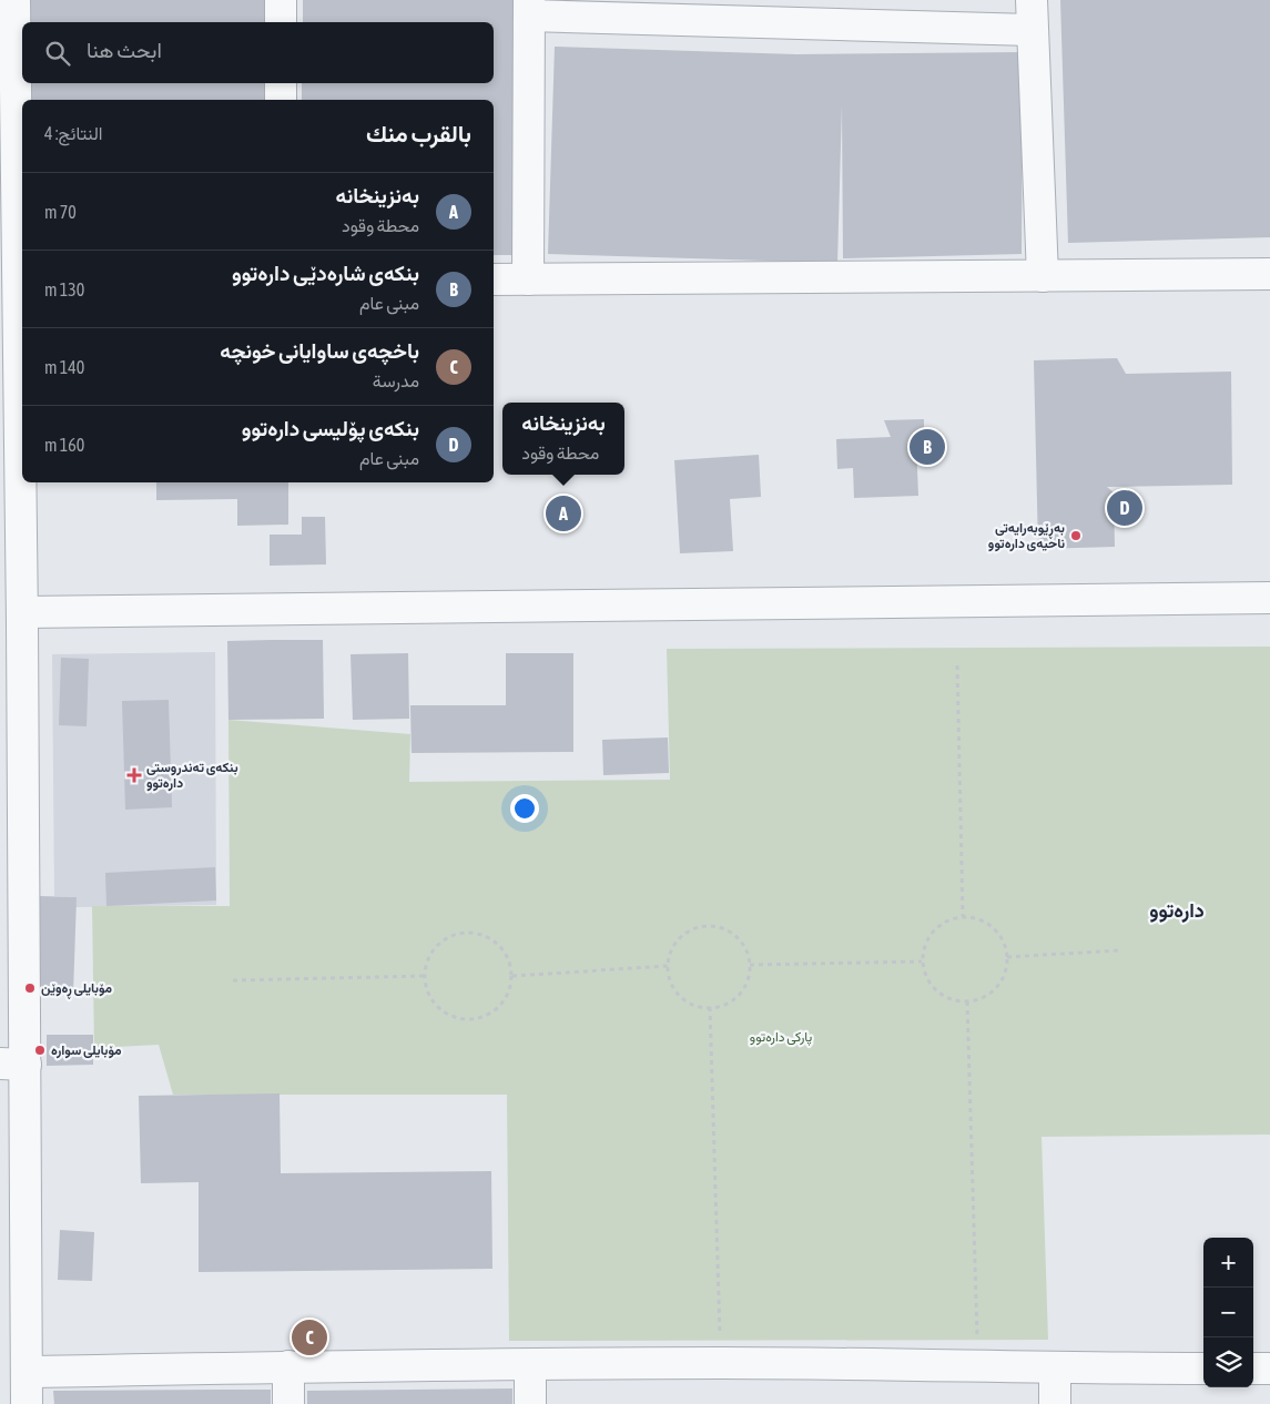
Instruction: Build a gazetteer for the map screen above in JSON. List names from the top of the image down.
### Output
{
  "districts": ["دارەتوو"],
  "parks": ["پارکی دارەتوو"],
  "places": {
    "other": ["بەڕێوبەرایەتی ناحیەی دارەتوو", "مۆبایلی ڕەوێن", "مۆبایلی سوارە"],
    "health": ["بنکەی تەندروستی دارەتوو"]
  },
  "page": {
    "search": "ابحث هنا",
    "heading": ["بالقرب منك", "النتائج: 4"],
    "list": [
      {
        "mark": "A",
        "name": "بەنزینخانە",
        "note": "محطة وقود",
        "value": "70 m"
      },
      {
        "mark": "B",
        "name": "بنکەی شارەدێی دارەتوو",
        "note": "مبنى عام",
        "value": "130 m"
      },
      {
        "mark": "C",
        "name": "باخچەی ساوایانی خونچە",
        "note": "مدرسة",
        "value": "140 m"
      },
      {
        "mark": "D",
        "name": "بنکەی پۆلیسی دارەتوو",
        "note": "مبنى عام",
        "value": "160 m"
      }
    ],
    "popup": ["بەنزینخانە", "محطة وقود"],
    "pins": [
      "B",
      "D",
      "A",
      "C"
    ],
    "map_buttons": ["+", "−"]
  }
}
